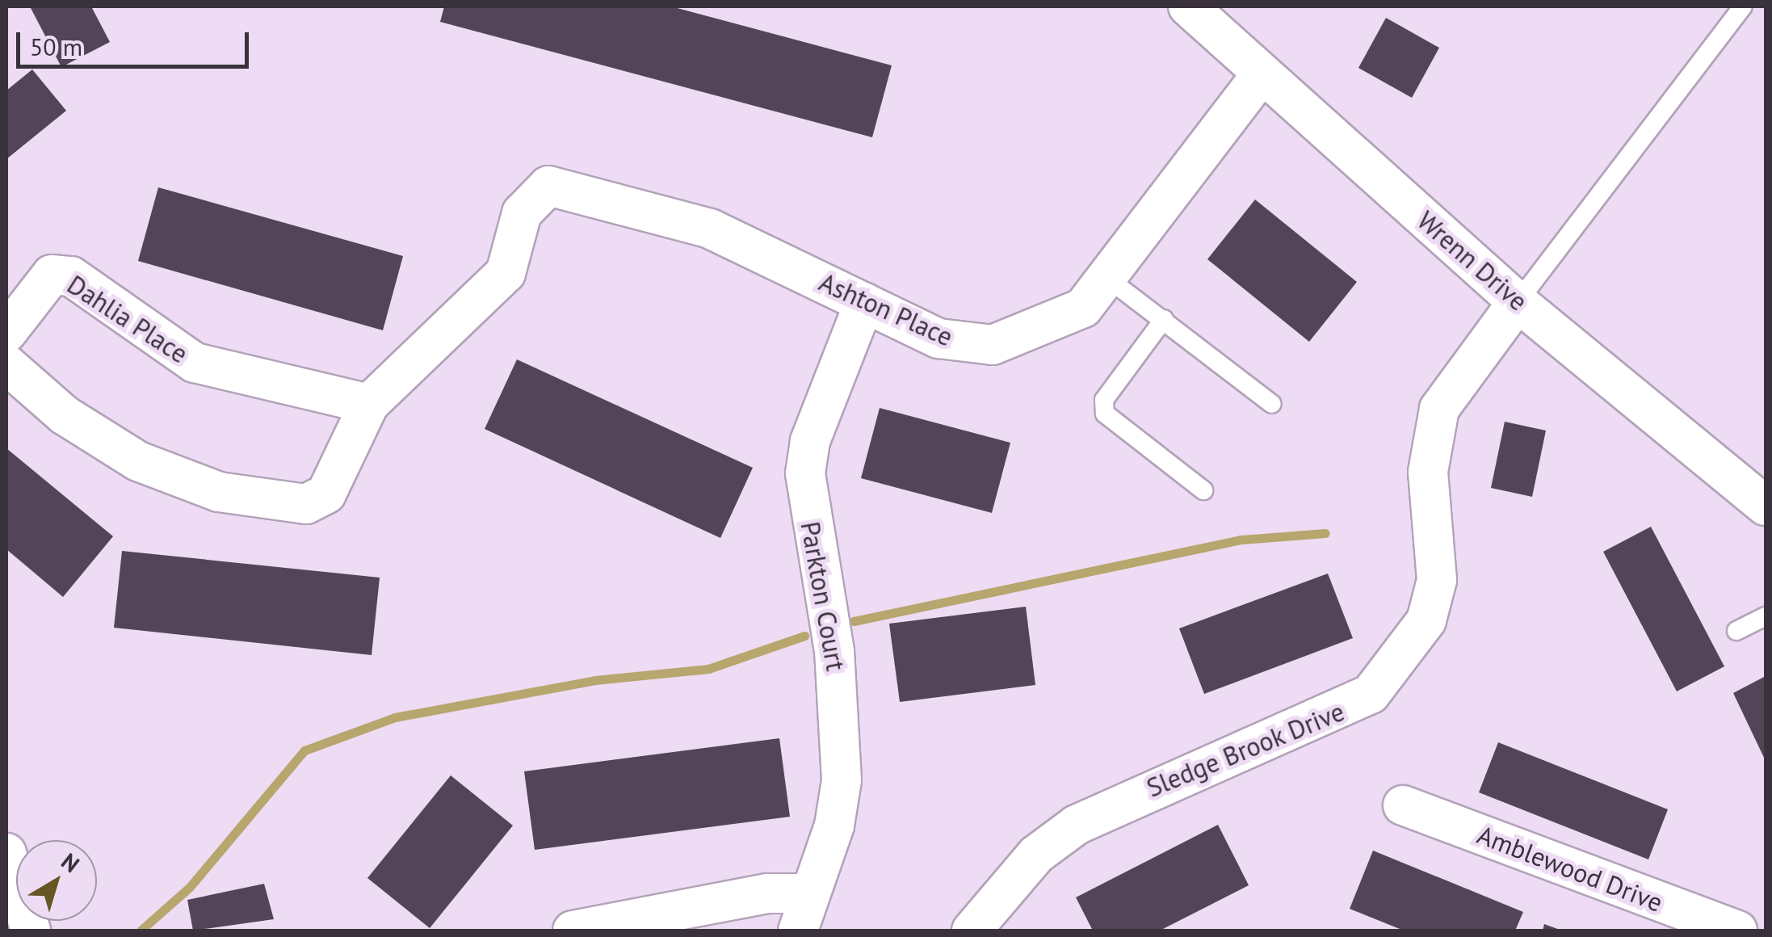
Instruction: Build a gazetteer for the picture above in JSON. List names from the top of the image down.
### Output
{
  "streets": {
    "street": [
      "Wrenn Drive",
      "Ashton Place",
      "Dahlia Place",
      "Parkton Court",
      "Sledge Brook Drive",
      "Amblewood Drive"
    ]
  },
  "crossings": [
    ["Wrenn Drive", "Ashton Place"],
    ["Wrenn Drive", "Sledge Brook Drive"],
    ["Ashton Place", "Dahlia Place"],
    ["Ashton Place", "Parkton Court"]
  ],
  "scale_bar": "50 m",
  "north": "top right"
}
